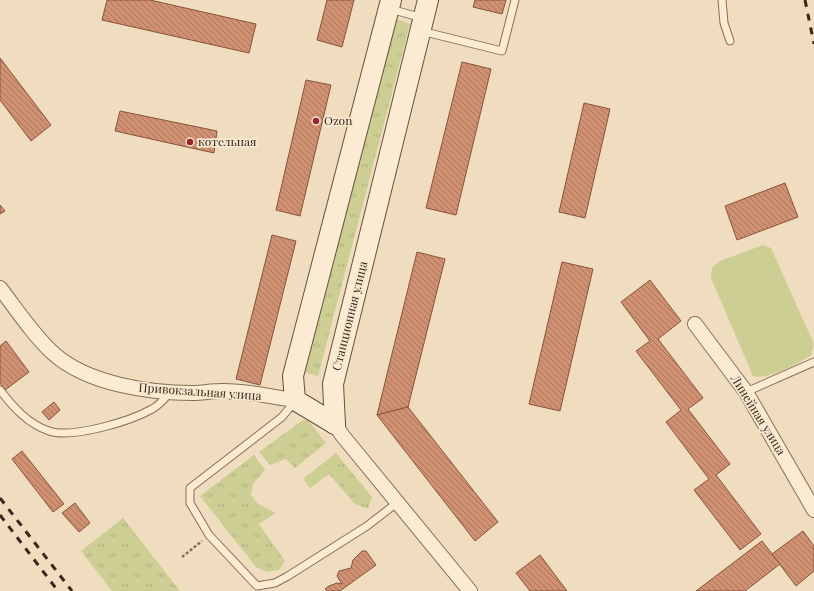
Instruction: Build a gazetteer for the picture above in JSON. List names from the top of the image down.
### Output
{
  "streets": {
    "street": ["Станционная улица", "Привокзальная улица", "Линейная улица"]
  },
  "places": ["Ozon", "котельная"]
}
